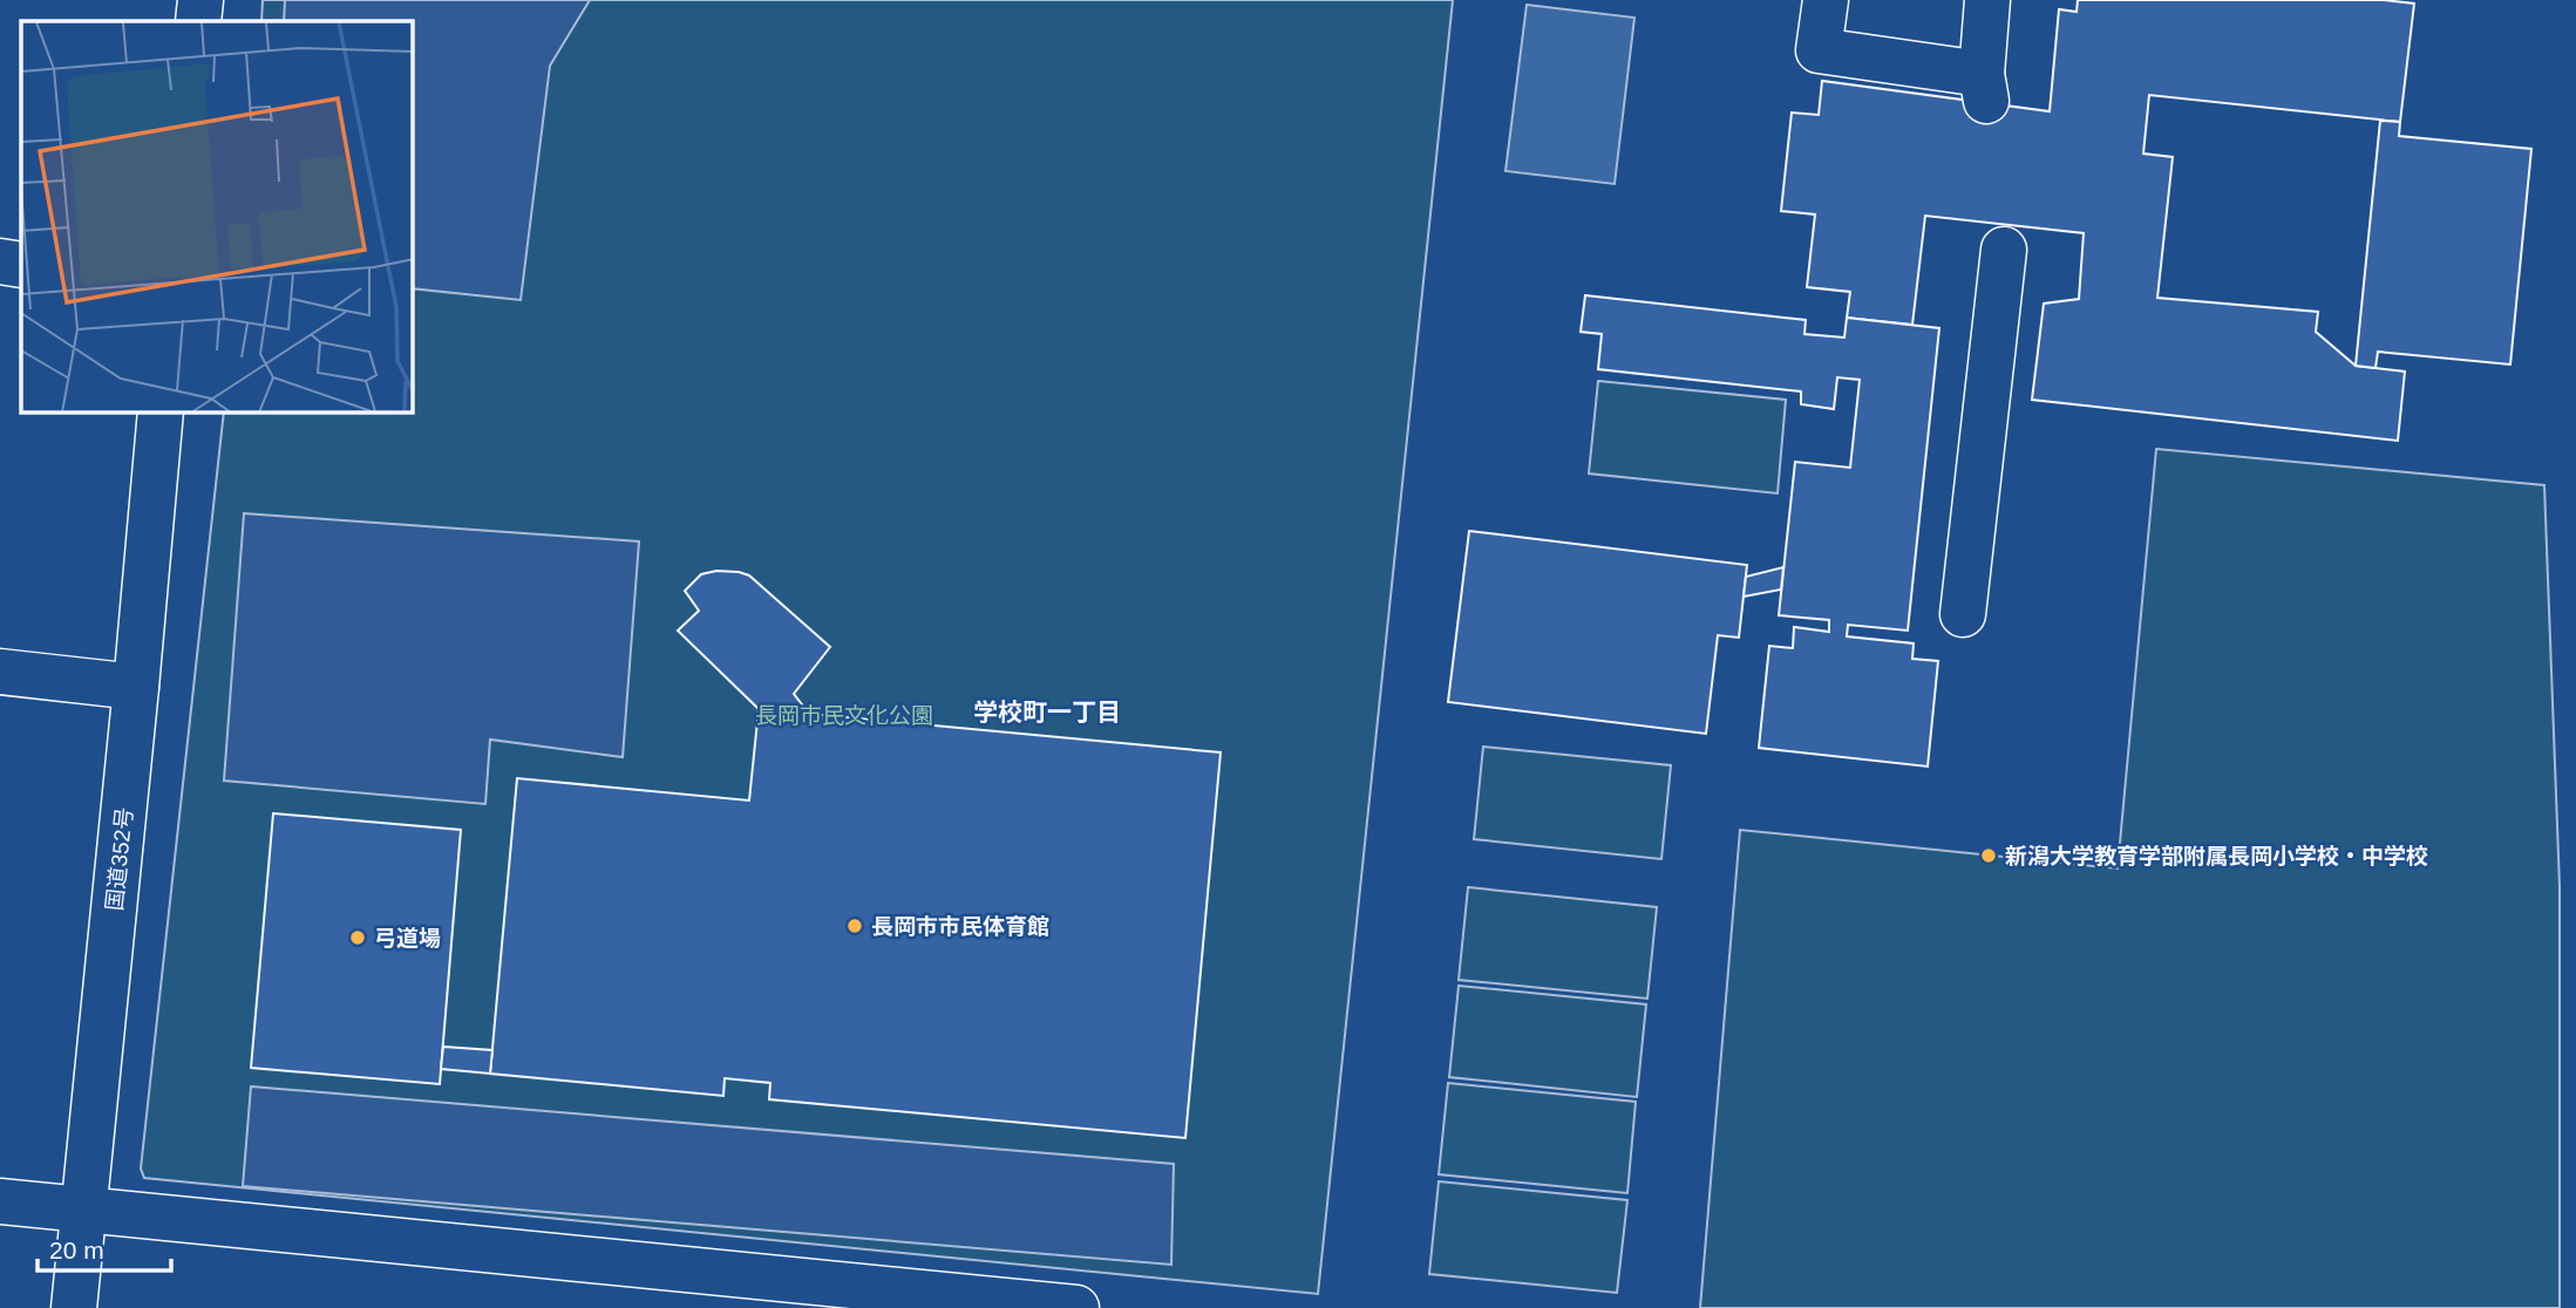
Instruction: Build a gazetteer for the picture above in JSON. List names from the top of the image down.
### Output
{
  "streets": {
    "main road": ["国道352号"]
  },
  "districts": ["学校町一丁目"],
  "parks": ["長岡市民文化公園"],
  "places": ["新潟大学教育学部附属長岡小学校・中学校", "長岡市市民体育館", "弓道場"],
  "scale_bar": "20 m"
}
